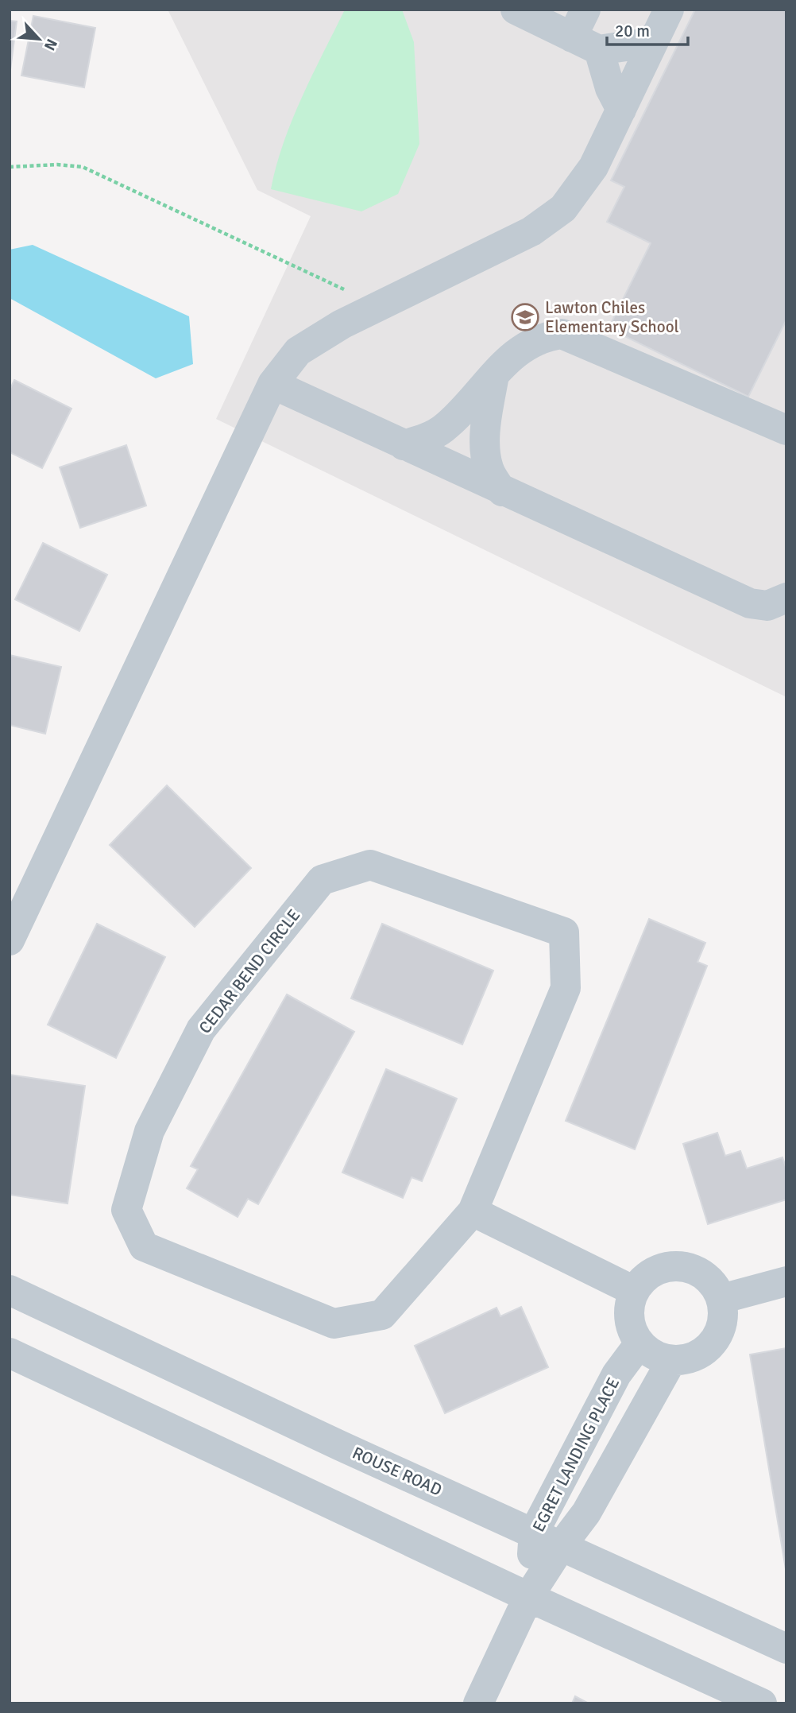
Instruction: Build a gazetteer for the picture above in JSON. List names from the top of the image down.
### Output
{
  "streets": {
    "street": ["CEDAR BEND CIRCLE", "EGRET LANDING PLACE", "ROUSE ROAD"]
  },
  "crossings": [
    ["EGRET LANDING PLACE", "ROUSE ROAD"]
  ],
  "places": {
    "school or university": ["Lawton Chiles Elementary School"]
  },
  "scale_bar": "20 m",
  "north": "bottom right"
}
